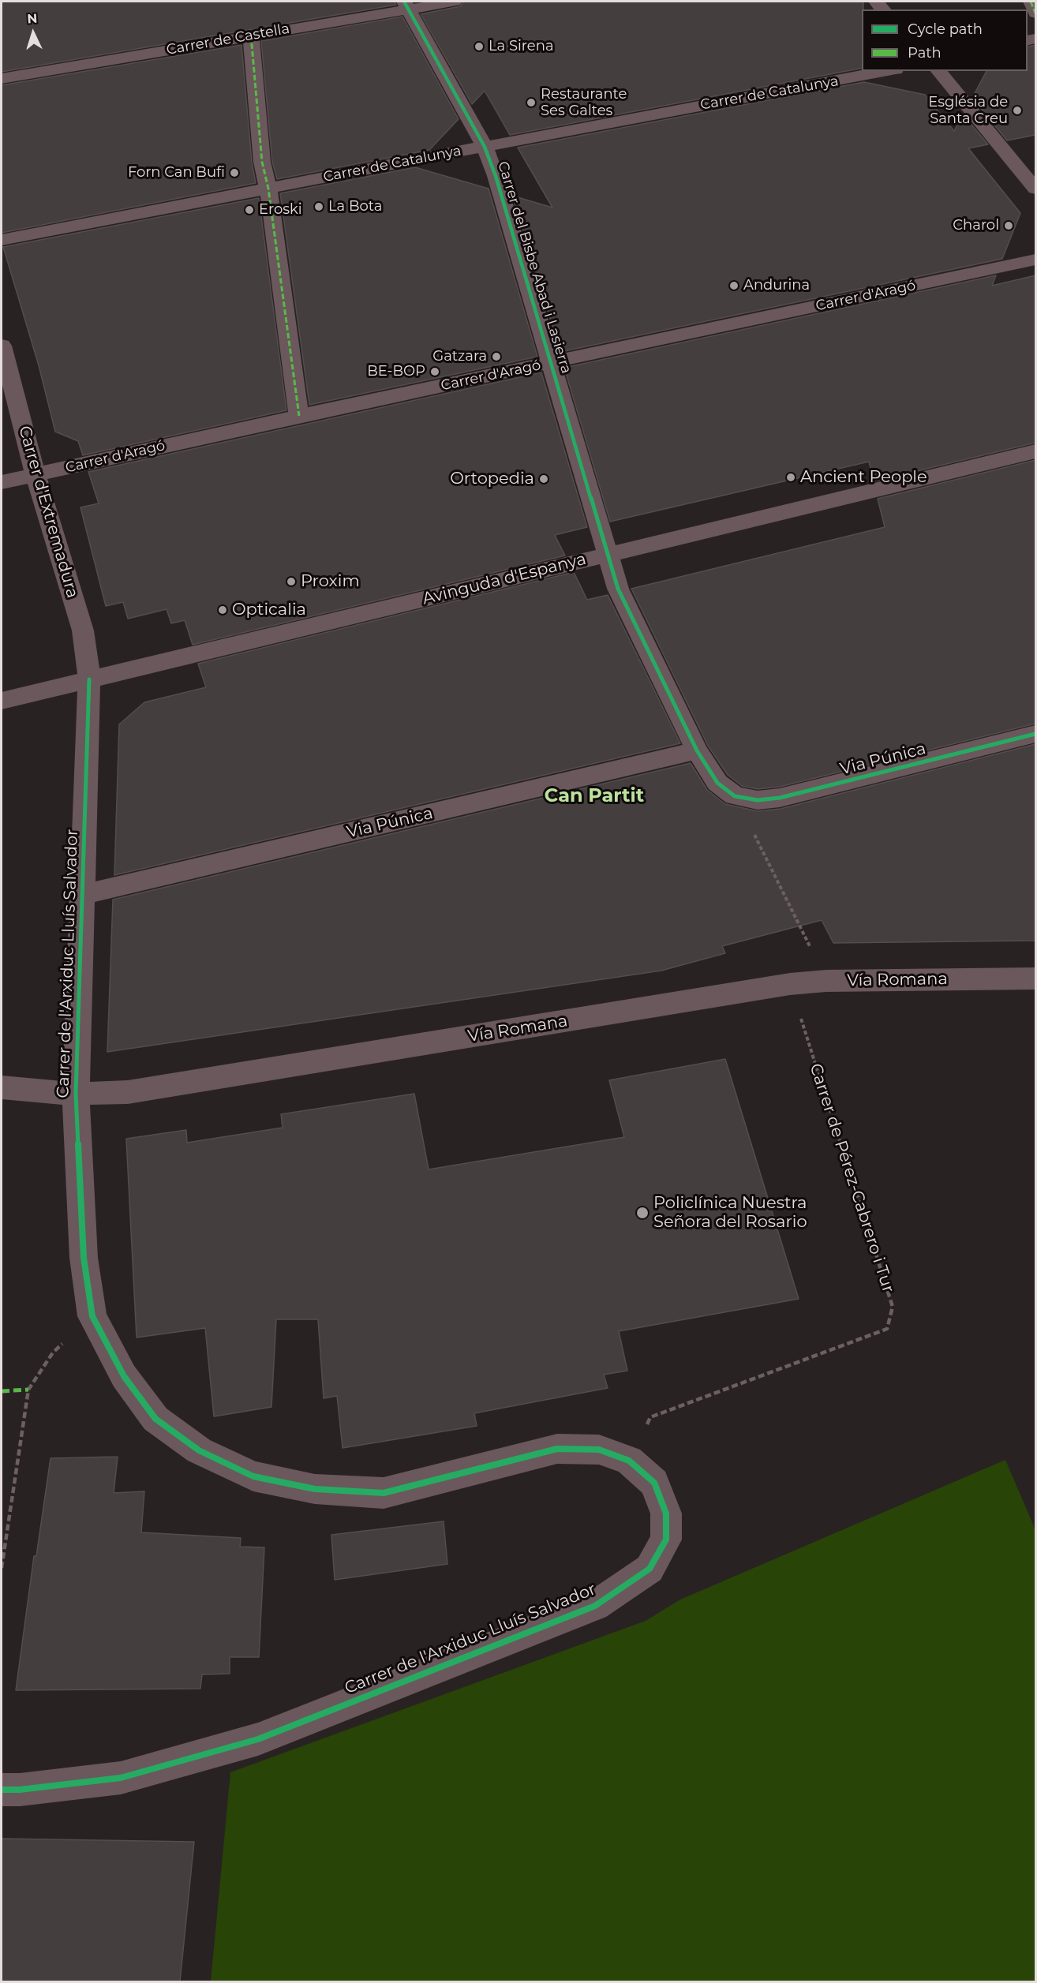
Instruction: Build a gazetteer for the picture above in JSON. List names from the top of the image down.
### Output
{
  "streets": {
    "street": [
      "Carrer de Castella",
      "Carrer de Catalunya",
      "Carrer del Bisbe Abad i Lasierra",
      "Carrer d'Aragó",
      "Carrer d'Extremadura",
      "Avinguda d'Espanya",
      "Via Púnica",
      "Carrer de l'Arxiduc Lluís Salvador",
      "Vía Romana"
    ],
    "path": ["Carrer de Pérez-Cabrero i Tur"]
  },
  "crossings": [
    ["Carrer de Castella", "Carrer del Bisbe Abad i Lasierra"],
    ["Carrer de Catalunya", "Carrer del Bisbe Abad i Lasierra"],
    ["Carrer del Bisbe Abad i Lasierra", "Carrer d'Aragó"],
    ["Carrer del Bisbe Abad i Lasierra", "Avinguda d'Espanya"],
    ["Carrer d'Aragó", "Carrer d'Extremadura"],
    ["Carrer d'Extremadura", "Avinguda d'Espanya"],
    ["Carrer d'Extremadura", "Carrer de l'Arxiduc Lluís Salvador"],
    ["Avinguda d'Espanya", "Carrer de l'Arxiduc Lluís Salvador"],
    ["Via Púnica", "Carrer de l'Arxiduc Lluís Salvador"],
    ["Carrer de l'Arxiduc Lluís Salvador", "Vía Romana"],
    ["Carrer de l'Arxiduc Lluís Salvador", "Carrer de Pérez-Cabrero i Tur"],
    ["Vía Romana", "Carrer de Pérez-Cabrero i Tur"]
  ],
  "districts": ["Can Partit"],
  "places": [
    "La Sirena",
    "Restaurante Ses Galtes",
    "Església de Santa Creu",
    "Forn Can Bufi",
    "La Bota",
    "Eroski",
    "Charol",
    "Andurina",
    "Gatzara",
    "BE-BOP",
    "Ancient People",
    "Ortopedia",
    "Proxim",
    "Opticalia",
    "Policlínica Nuestra Señora del Rosario"
  ],
  "legend": ["Cycle path", "Path"],
  "north": "top"
}
